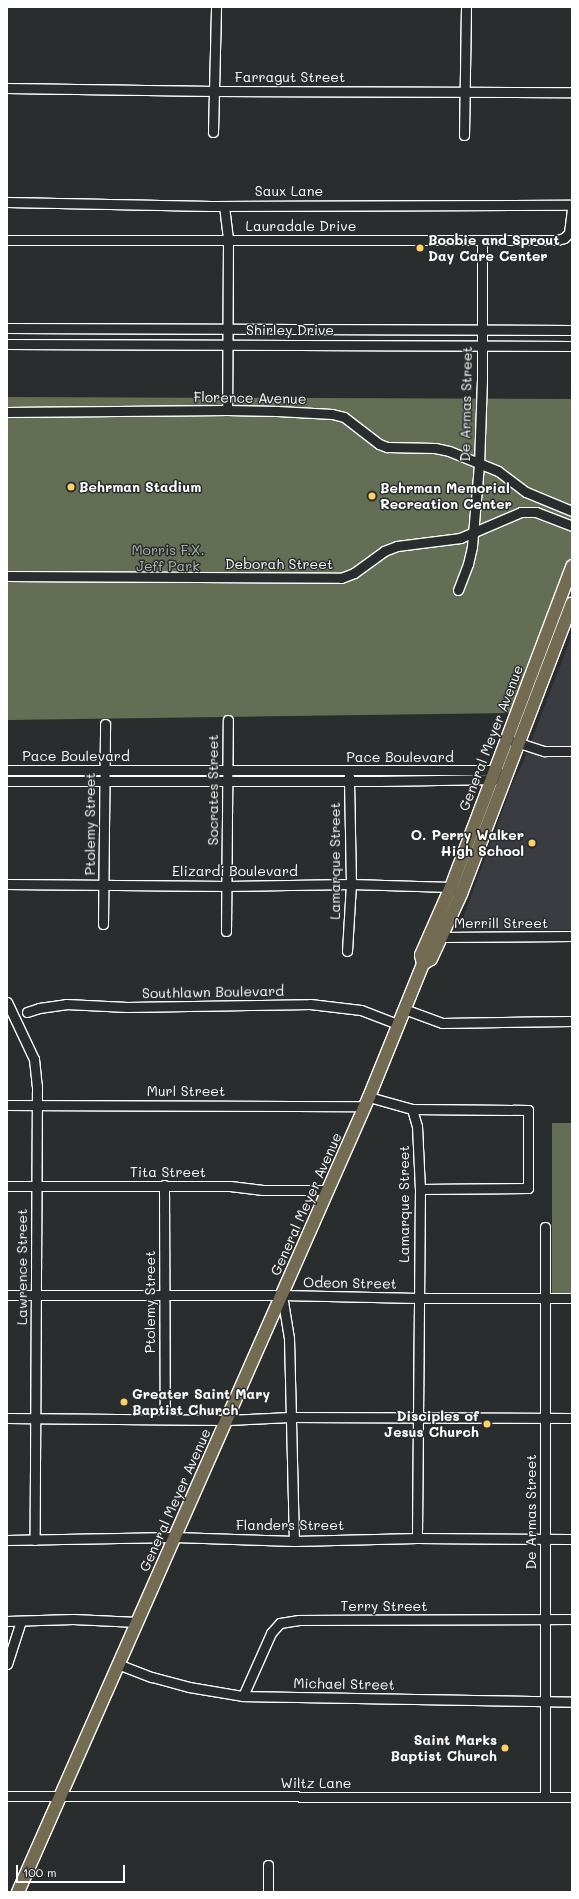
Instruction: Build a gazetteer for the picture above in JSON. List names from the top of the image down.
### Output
{
  "streets": {
    "main road": ["General Meyer Avenue"],
    "street": [
      "Farragut Street",
      "Saux Lane",
      "Lauradale Drive",
      "Shirley Drive",
      "Florence Avenue",
      "De Armas Street",
      "Deborah Street",
      "Pace Boulevard",
      "Socrates Street",
      "Ptolemy Street",
      "Lamarque Street",
      "Elizardi Boulevard",
      "Merrill Street",
      "Southlawn Boulevard",
      "Murl Street",
      "Tita Street",
      "Lawrence Street",
      "Odeon Street",
      "Flanders Street",
      "Terry Street",
      "Michael Street",
      "Wiltz Lane"
    ]
  },
  "crossings": [
    ["Lauradale Drive", "De Armas Street"],
    ["Shirley Drive", "De Armas Street"],
    ["Florence Avenue", "De Armas Street"],
    ["De Armas Street", "Deborah Street"],
    ["De Armas Street", "Odeon Street"],
    ["De Armas Street", "Flanders Street"],
    ["De Armas Street", "Terry Street"],
    ["De Armas Street", "Michael Street"],
    ["De Armas Street", "Wiltz Lane"],
    ["General Meyer Avenue", "Pace Boulevard"],
    ["General Meyer Avenue", "Elizardi Boulevard"],
    ["General Meyer Avenue", "Merrill Street"],
    ["General Meyer Avenue", "Southlawn Boulevard"],
    ["General Meyer Avenue", "Murl Street"],
    ["General Meyer Avenue", "Tita Street"],
    ["General Meyer Avenue", "Odeon Street"],
    ["General Meyer Avenue", "Flanders Street"],
    ["General Meyer Avenue", "Michael Street"],
    ["General Meyer Avenue", "Wiltz Lane"],
    ["Pace Boulevard", "Socrates Street"],
    ["Pace Boulevard", "Ptolemy Street"],
    ["Pace Boulevard", "Lamarque Street"],
    ["Socrates Street", "Elizardi Boulevard"],
    ["Ptolemy Street", "Elizardi Boulevard"],
    ["Ptolemy Street", "Tita Street"],
    ["Ptolemy Street", "Odeon Street"],
    ["Lamarque Street", "Elizardi Boulevard"],
    ["Lamarque Street", "Murl Street"],
    ["Lamarque Street", "Odeon Street"],
    ["Lamarque Street", "Flanders Street"],
    ["Murl Street", "Lawrence Street"],
    ["Tita Street", "Lawrence Street"],
    ["Lawrence Street", "Odeon Street"],
    ["Lawrence Street", "Flanders Street"],
    ["Terry Street", "Michael Street"]
  ],
  "parks": ["Morris F.X. Jeff Park"],
  "places": [
    "Boobie and Sprout Day Care Center",
    "Behrman Stadium",
    "Behrman Memorial Recreation Center",
    "O. Perry Walker High School",
    "Greater Saint Mary Baptist Church",
    "Disciples of Jesus Church",
    "Saint Marks Baptist Church"
  ],
  "scale_bar": "100 m"
}
